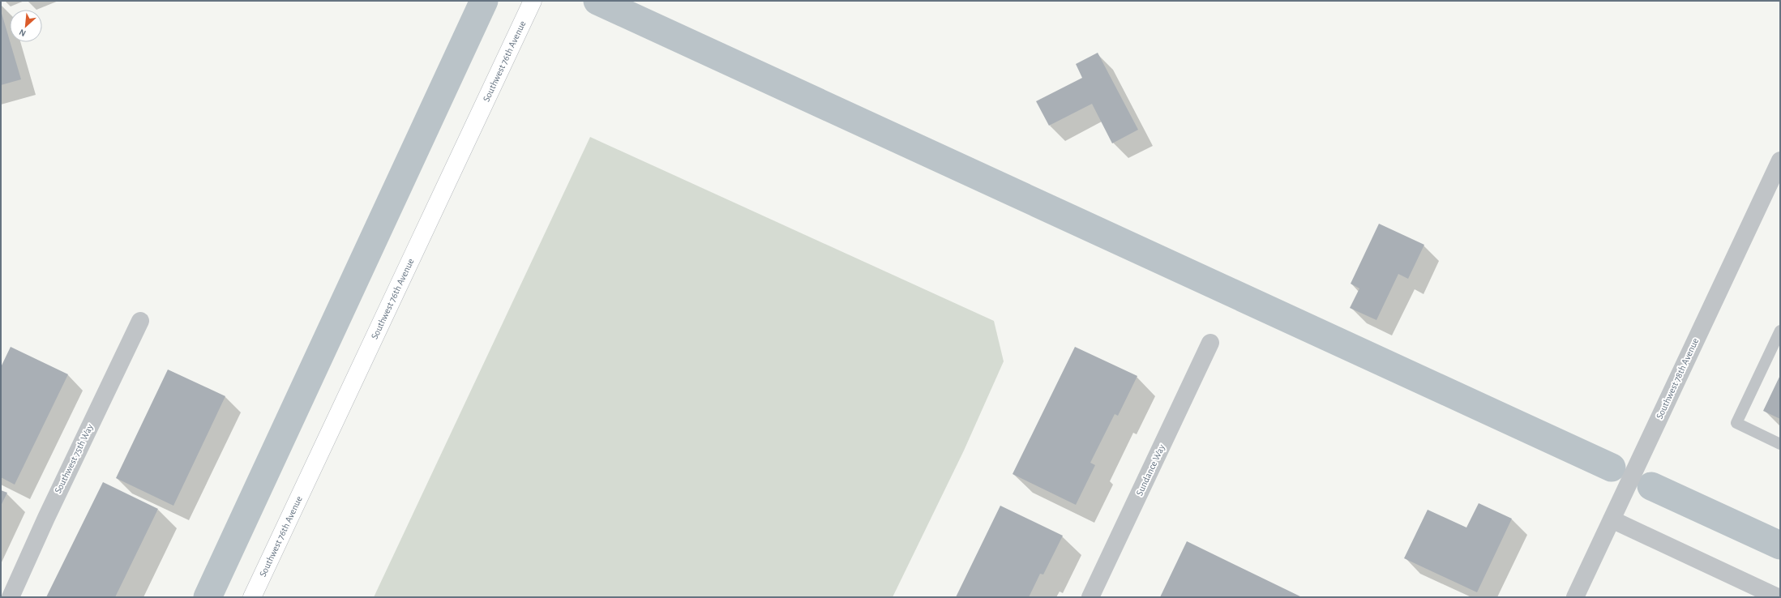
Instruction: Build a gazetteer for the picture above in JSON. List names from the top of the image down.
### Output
{
  "streets": {
    "street": [
      "Southwest 76th Avenue",
      "Southwest 78th Avenue",
      "Southwest 75th Way",
      "Sundance Way"
    ]
  },
  "north": "bottom left"
}
